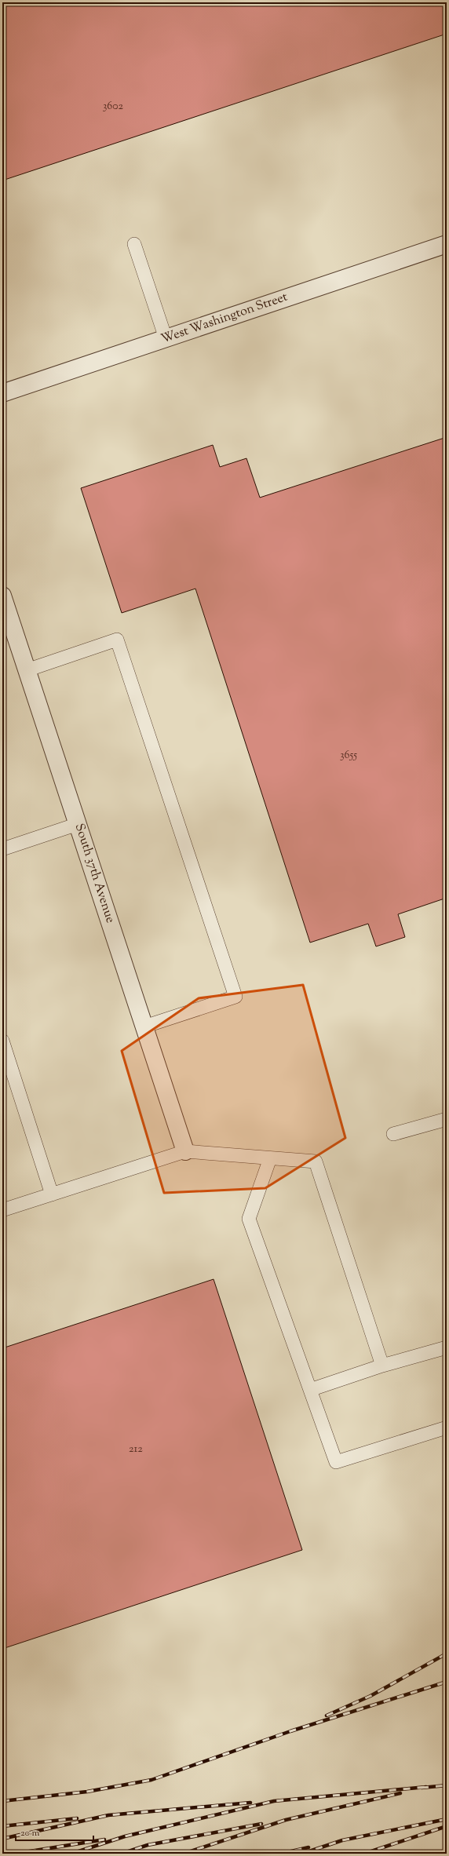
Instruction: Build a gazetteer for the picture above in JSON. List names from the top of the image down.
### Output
{
  "streets": {
    "street": ["West Washington Street", "South 37th Avenue"]
  },
  "house_numbers": ["3602", "3655", "212"],
  "scale_bar": "20 m"
}
